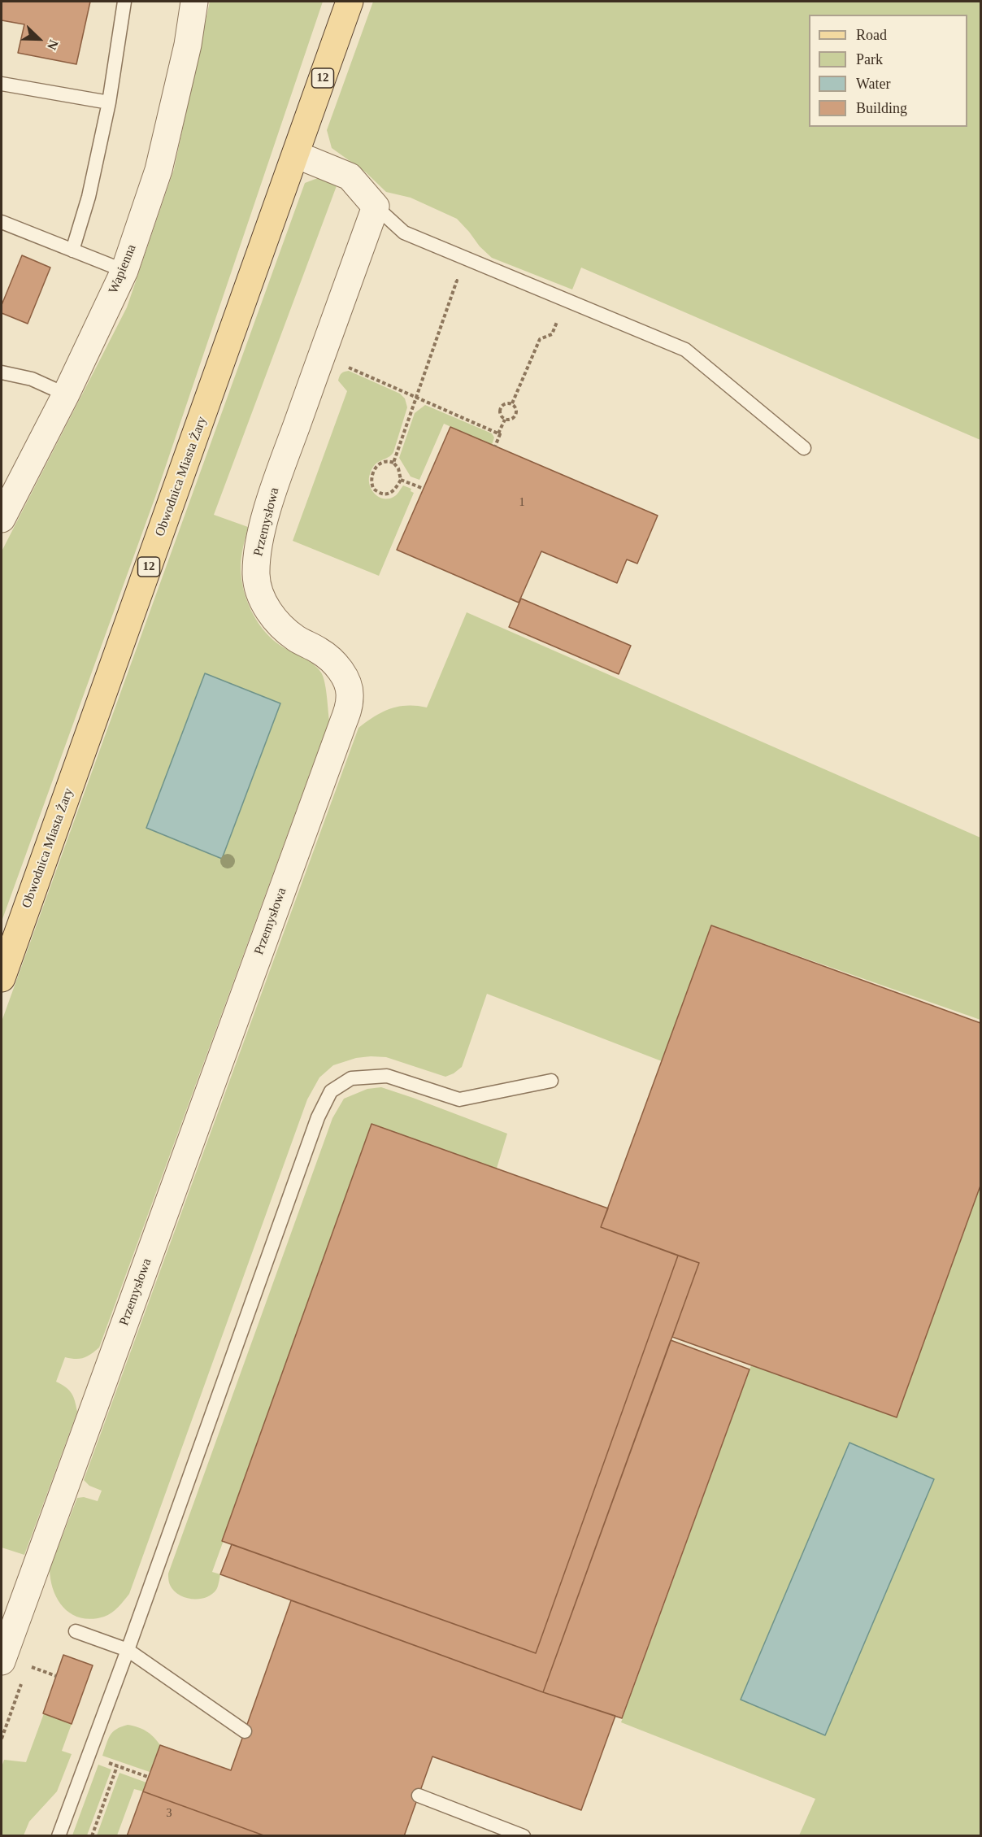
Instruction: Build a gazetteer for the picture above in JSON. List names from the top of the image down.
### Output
{
  "streets": {
    "main road": ["12", "Obwodnica Miasta Żary"],
    "street": ["Wapienna", "Przemysłowa"]
  },
  "house_numbers": ["1", "3"],
  "legend": [
    "Road",
    "Park",
    "Water",
    "Building"
  ],
  "north": "bottom right"
}
